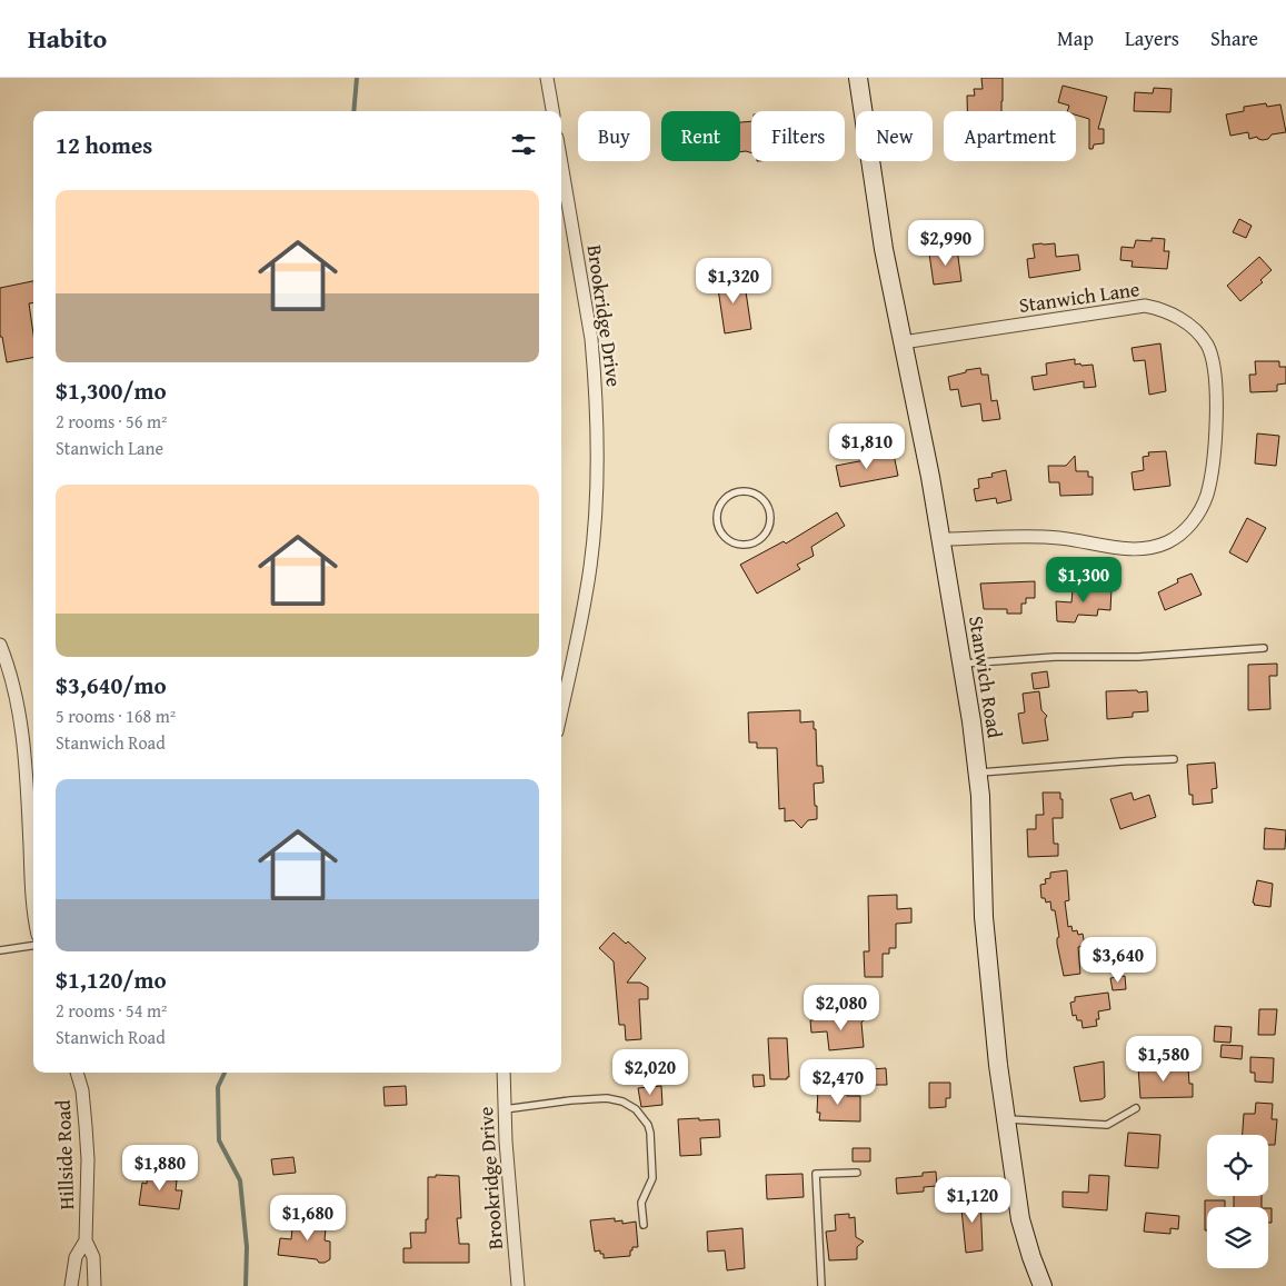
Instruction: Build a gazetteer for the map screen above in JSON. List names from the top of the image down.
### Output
{
  "streets": {
    "street": [
      "Stanwich Lane",
      "Brookridge Drive",
      "Stanwich Road",
      "Hillside Road"
    ]
  },
  "crossings": [
    ["Stanwich Lane", "Stanwich Road"]
  ],
  "page": {
    "header": "Habito",
    "nav": ["Map", "Layers", "Share"],
    "chip": [
      "Buy",
      "Rent",
      "Filters",
      "New",
      "Apartment"
    ],
    "heading": "12 homes",
    "list": [
      {
        "name": "$1,300/mo",
        "note": "2 rooms · 56 m² · Stanwich Lane"
      },
      {
        "name": "$3,640/mo",
        "note": "5 rooms · 168 m² · Stanwich Road"
      },
      {
        "name": "$1,120/mo",
        "note": "2 rooms · 54 m² · Stanwich Road"
      }
    ],
    "price": [
      "$2,990",
      "$1,320",
      "$1,810",
      "$1,300",
      "$3,640",
      "$2,080",
      "$1,580",
      "$2,020",
      "$2,470",
      "$1,880",
      "$1,120",
      "$1,680"
    ]
  }
}
